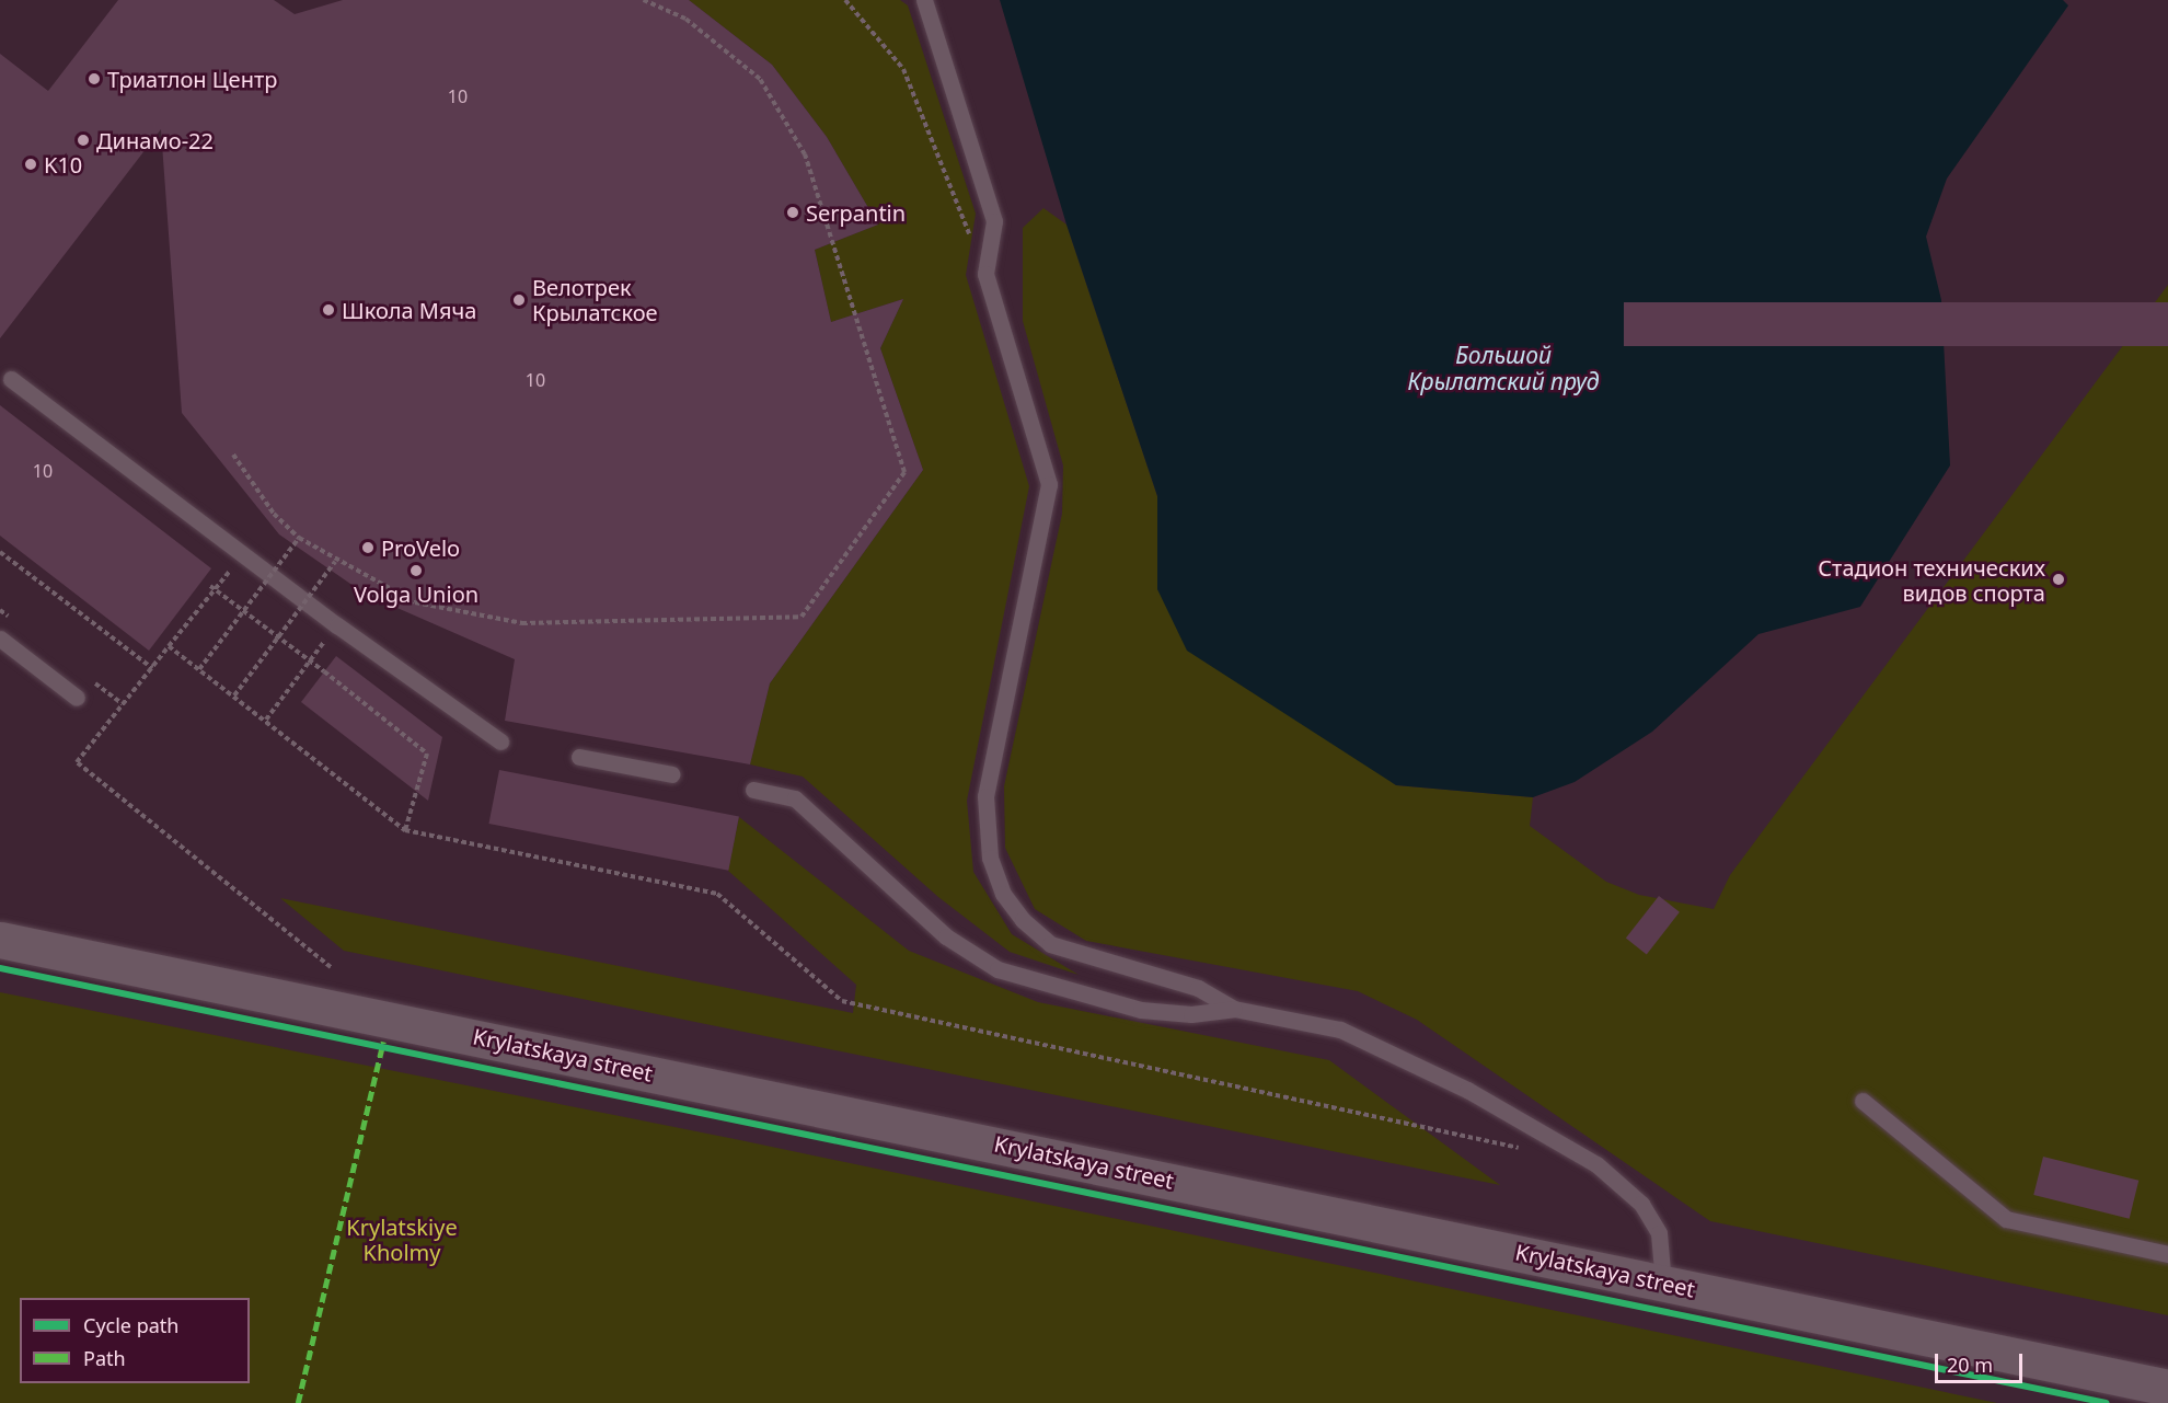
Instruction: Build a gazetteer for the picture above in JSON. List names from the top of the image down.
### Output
{
  "streets": {
    "main road": ["Krylatskaya street"]
  },
  "water": ["Большой Крылатский пруд"],
  "parks": ["Krylatskiye Kholmy"],
  "places": [
    "Триатлон Центр",
    "Динамо-22",
    "K10",
    "Serpantin",
    "Велотрек Крылатское",
    "Школа Мяча",
    "ProVelo",
    "Volga Union",
    "Стадион технических видов спорта"
  ],
  "house_numbers": ["10", "10", "10"],
  "legend": ["Cycle path", "Path"],
  "scale_bar": "20 m"
}
